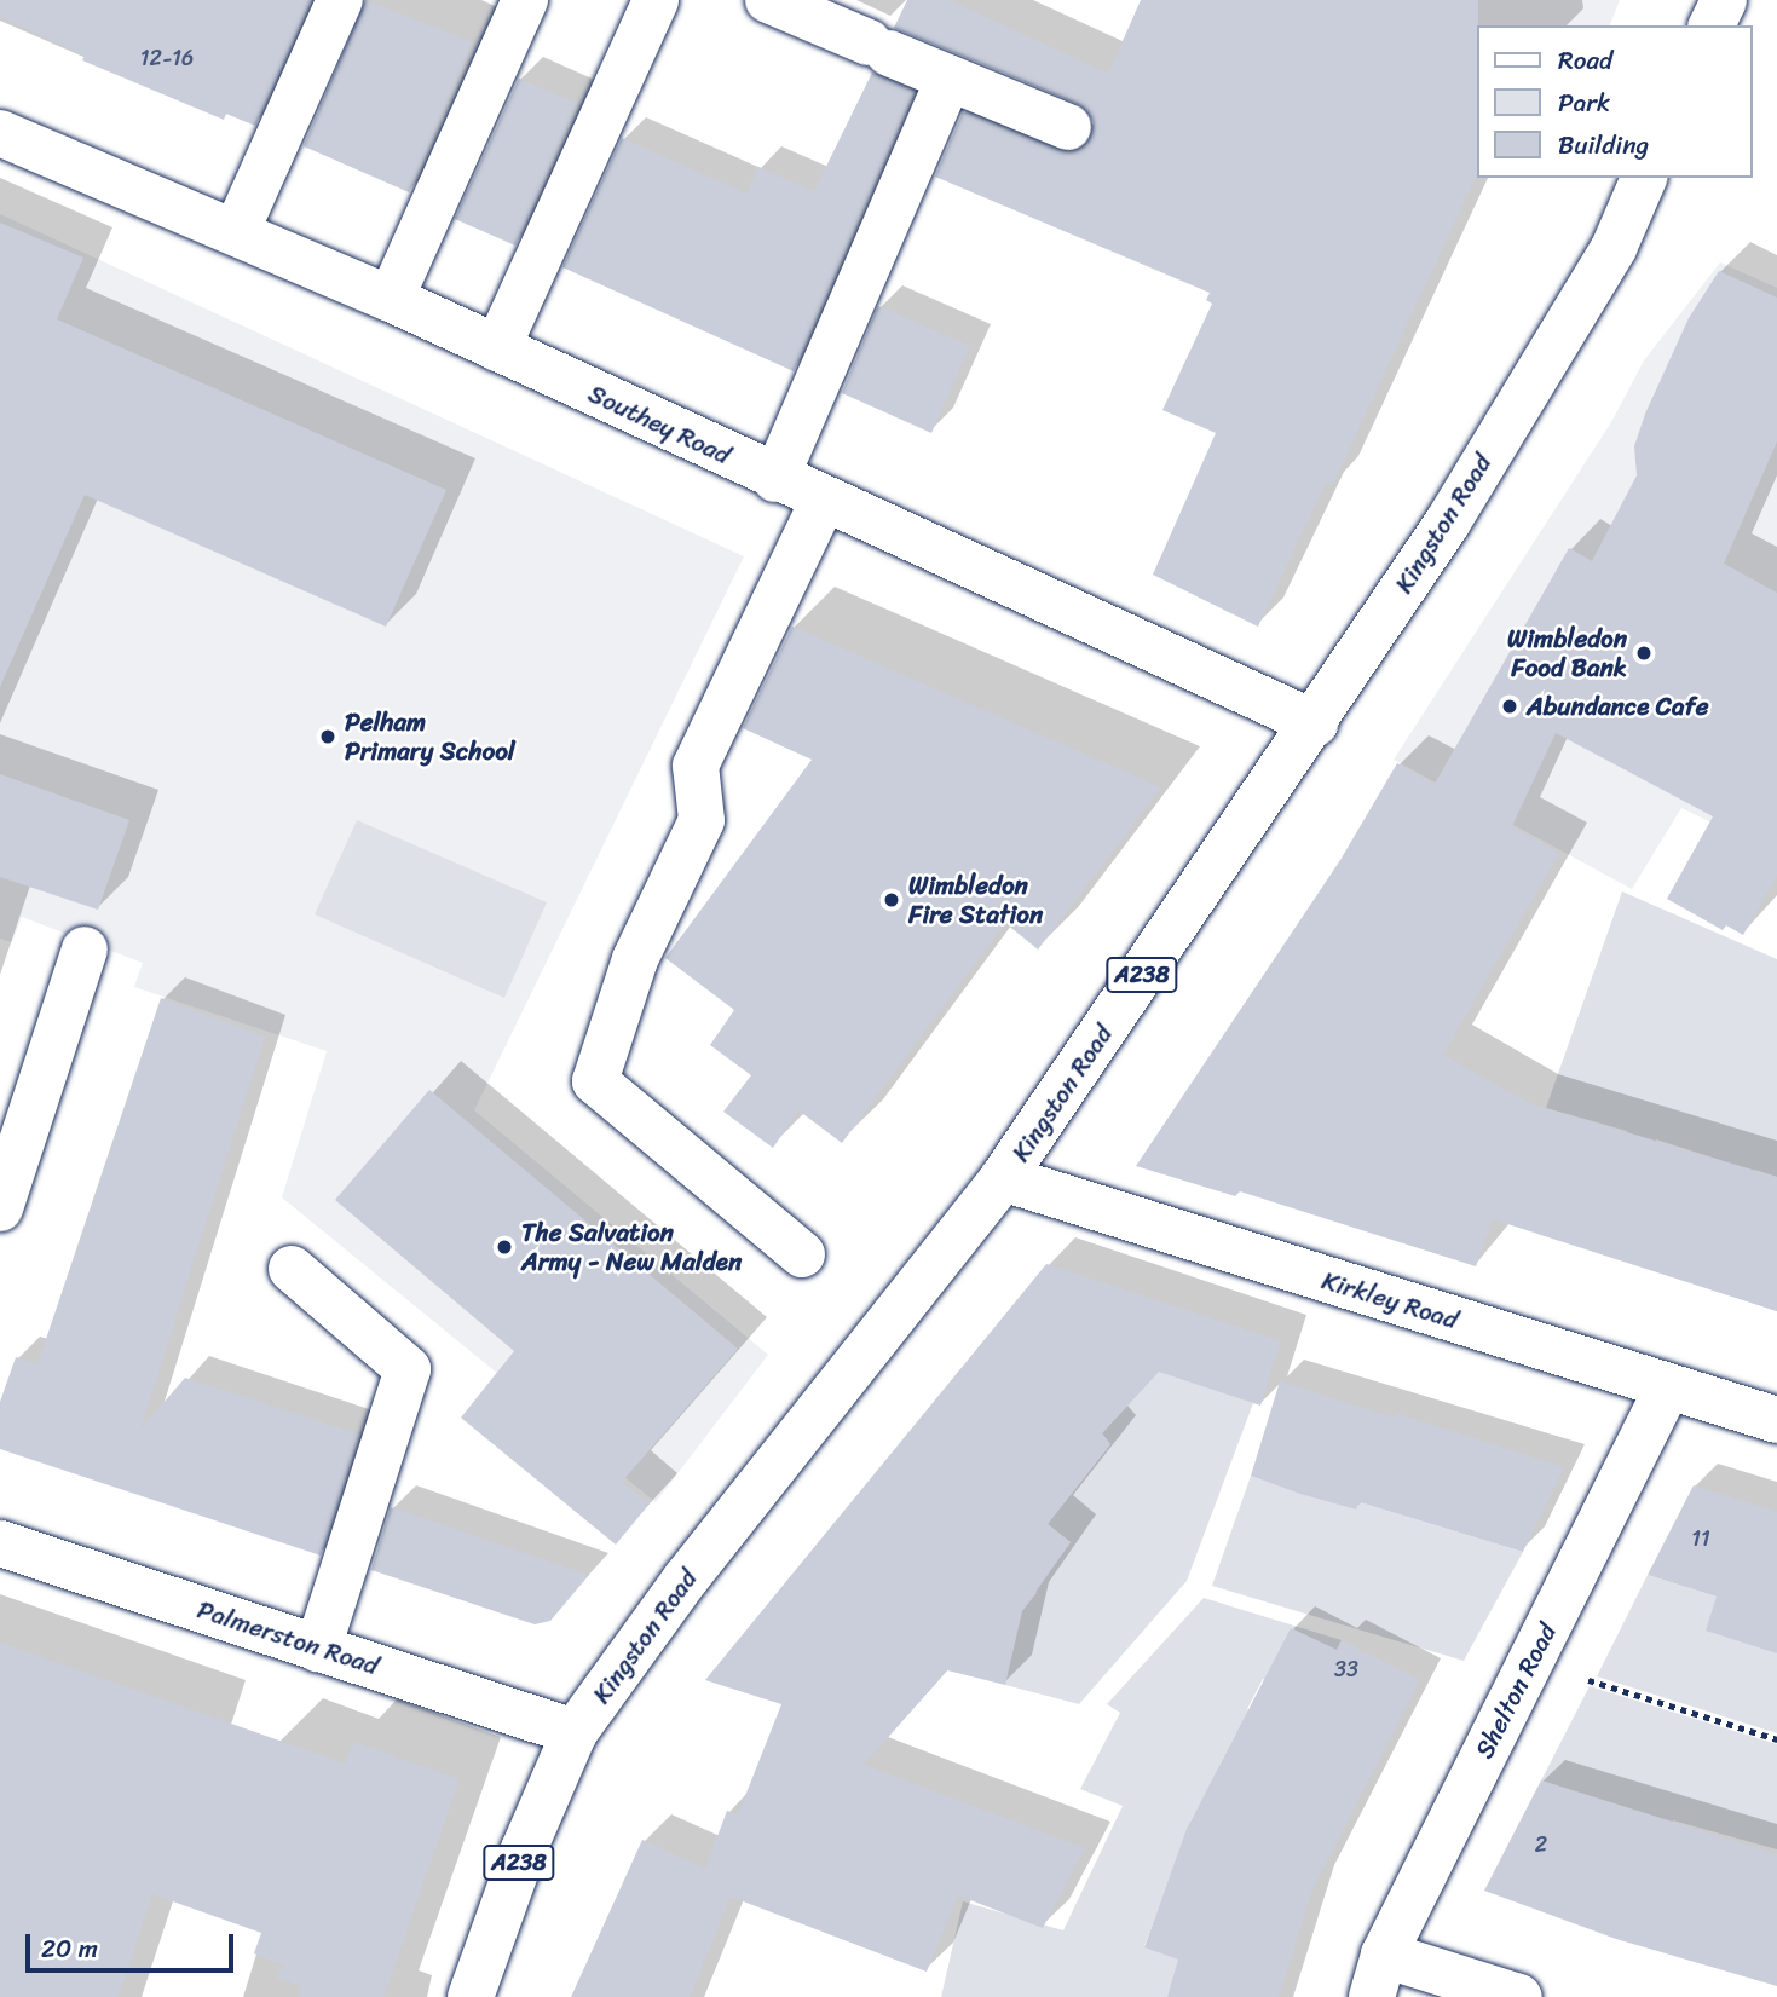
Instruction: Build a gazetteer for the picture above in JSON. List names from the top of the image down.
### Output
{
  "streets": {
    "street": [
      "Southey Road",
      "Kingston Road",
      "A238",
      "Kirkley Road",
      "Palmerston Road",
      "Shelton Road"
    ]
  },
  "crossings": [
    ["Southey Road", "Kingston Road"],
    ["Kingston Road", "Kirkley Road"],
    ["Kingston Road", "Palmerston Road"],
    ["Kirkley Road", "Shelton Road"]
  ],
  "places": [
    "Wimbledon Food Bank",
    "Abundance Cafe",
    "Pelham Primary School",
    "Wimbledon Fire Station",
    "The Salvation Army - New Malden"
  ],
  "house_numbers": [
    "12-16",
    "11",
    "33",
    "2"
  ],
  "legend": ["Road", "Park", "Building"],
  "scale_bar": "20 m"
}
